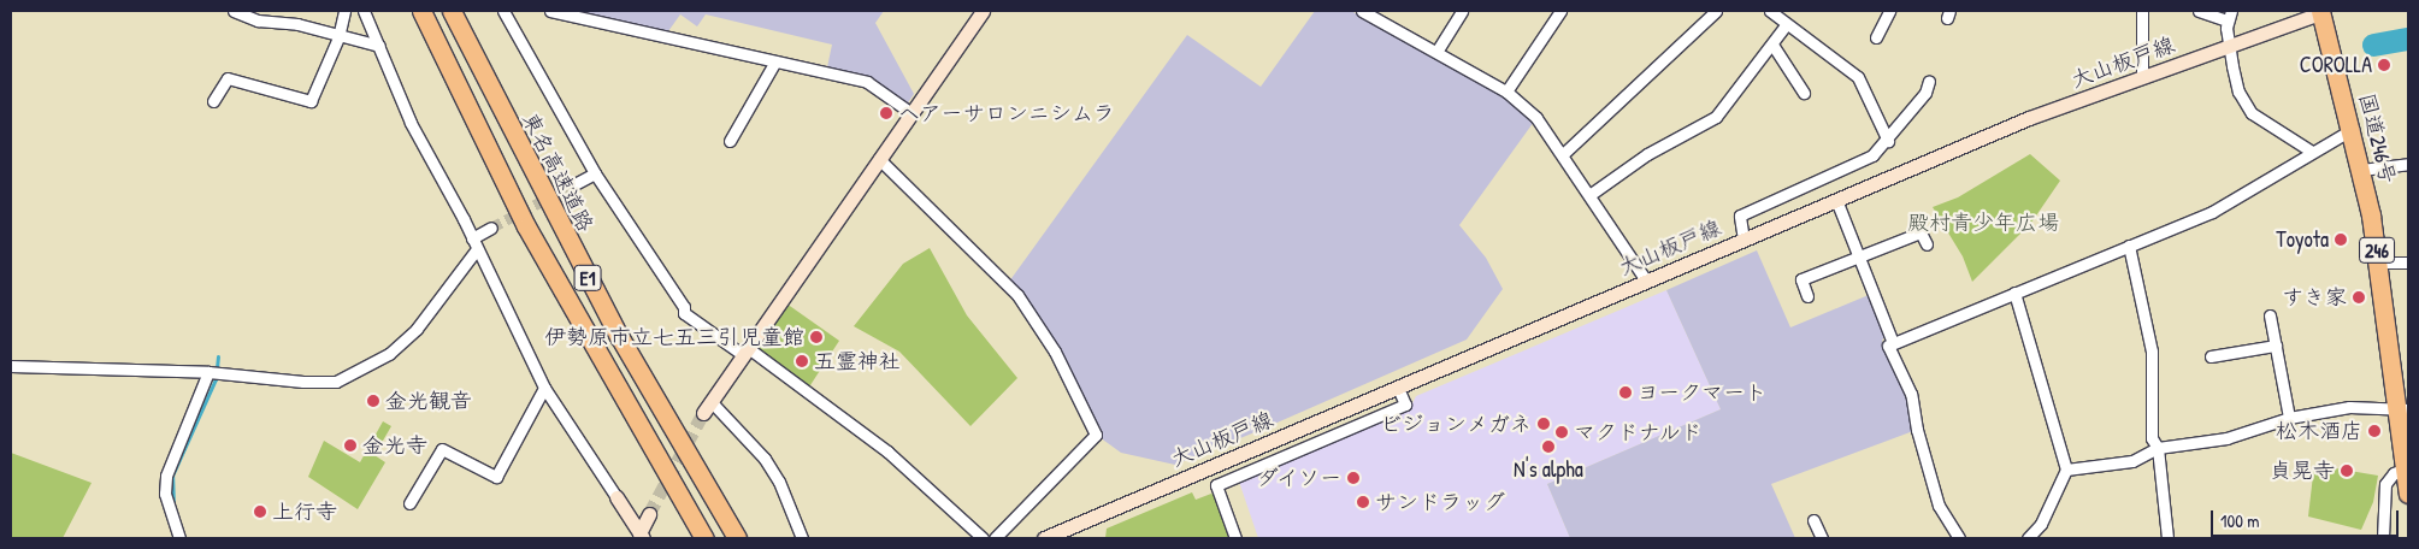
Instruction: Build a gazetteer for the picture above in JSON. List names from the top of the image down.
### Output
{
  "streets": {
    "highway": [
      "国道246号",
      "東名高速道路",
      "246",
      "E1"
    ],
    "main road": ["大山板戸線"]
  },
  "crossings": [
    ["大山板戸線", "国道246号"]
  ],
  "parks": ["殿村青少年広場"],
  "places": [
    "COROLLA",
    "ヘアーサロンニシムラ",
    "Toyota",
    "すき家",
    "伊勢原市立七五三引児童館",
    "五霊神社",
    "ヨークマート",
    "金光観音",
    "ビジョンメガネ",
    "松木酒店",
    "マクドナルド",
    "金光寺",
    "N's alpha",
    "貞晃寺",
    "ダイソー",
    "サンドラッグ",
    "上行寺"
  ],
  "scale_bar": "100 m"
}
